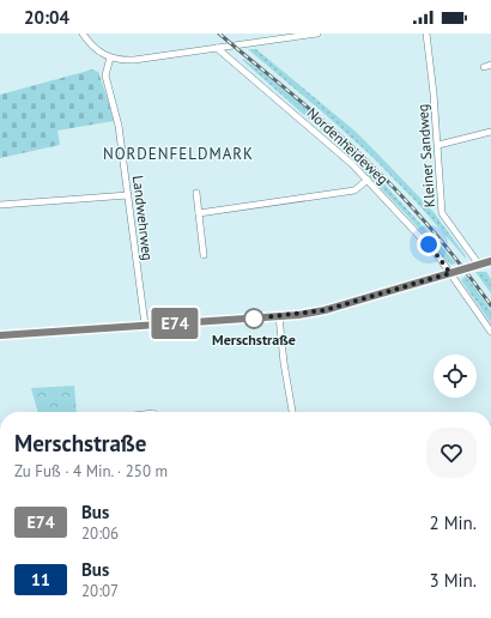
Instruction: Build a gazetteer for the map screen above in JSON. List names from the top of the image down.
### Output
{
  "streets": {
    "street": ["Nordenheideweg", "Kleiner Sandweg", "Landwehrweg"]
  },
  "districts": ["NORDENFELDMARK"],
  "places": ["Merschstraße"],
  "lines": ["bus line E74"],
  "page": {
    "status": "20:04",
    "on_map": "E74",
    "heading": ["Merschstraße", "Zu Fuß · 4 Min. · 250 m"],
    "list": [
      {
        "mark": "E74",
        "name": "Bus",
        "note": "20:06",
        "value": "2 Min."
      },
      {
        "mark": "11",
        "name": "Bus",
        "note": "20:07",
        "value": "3 Min."
      }
    ]
  }
}
